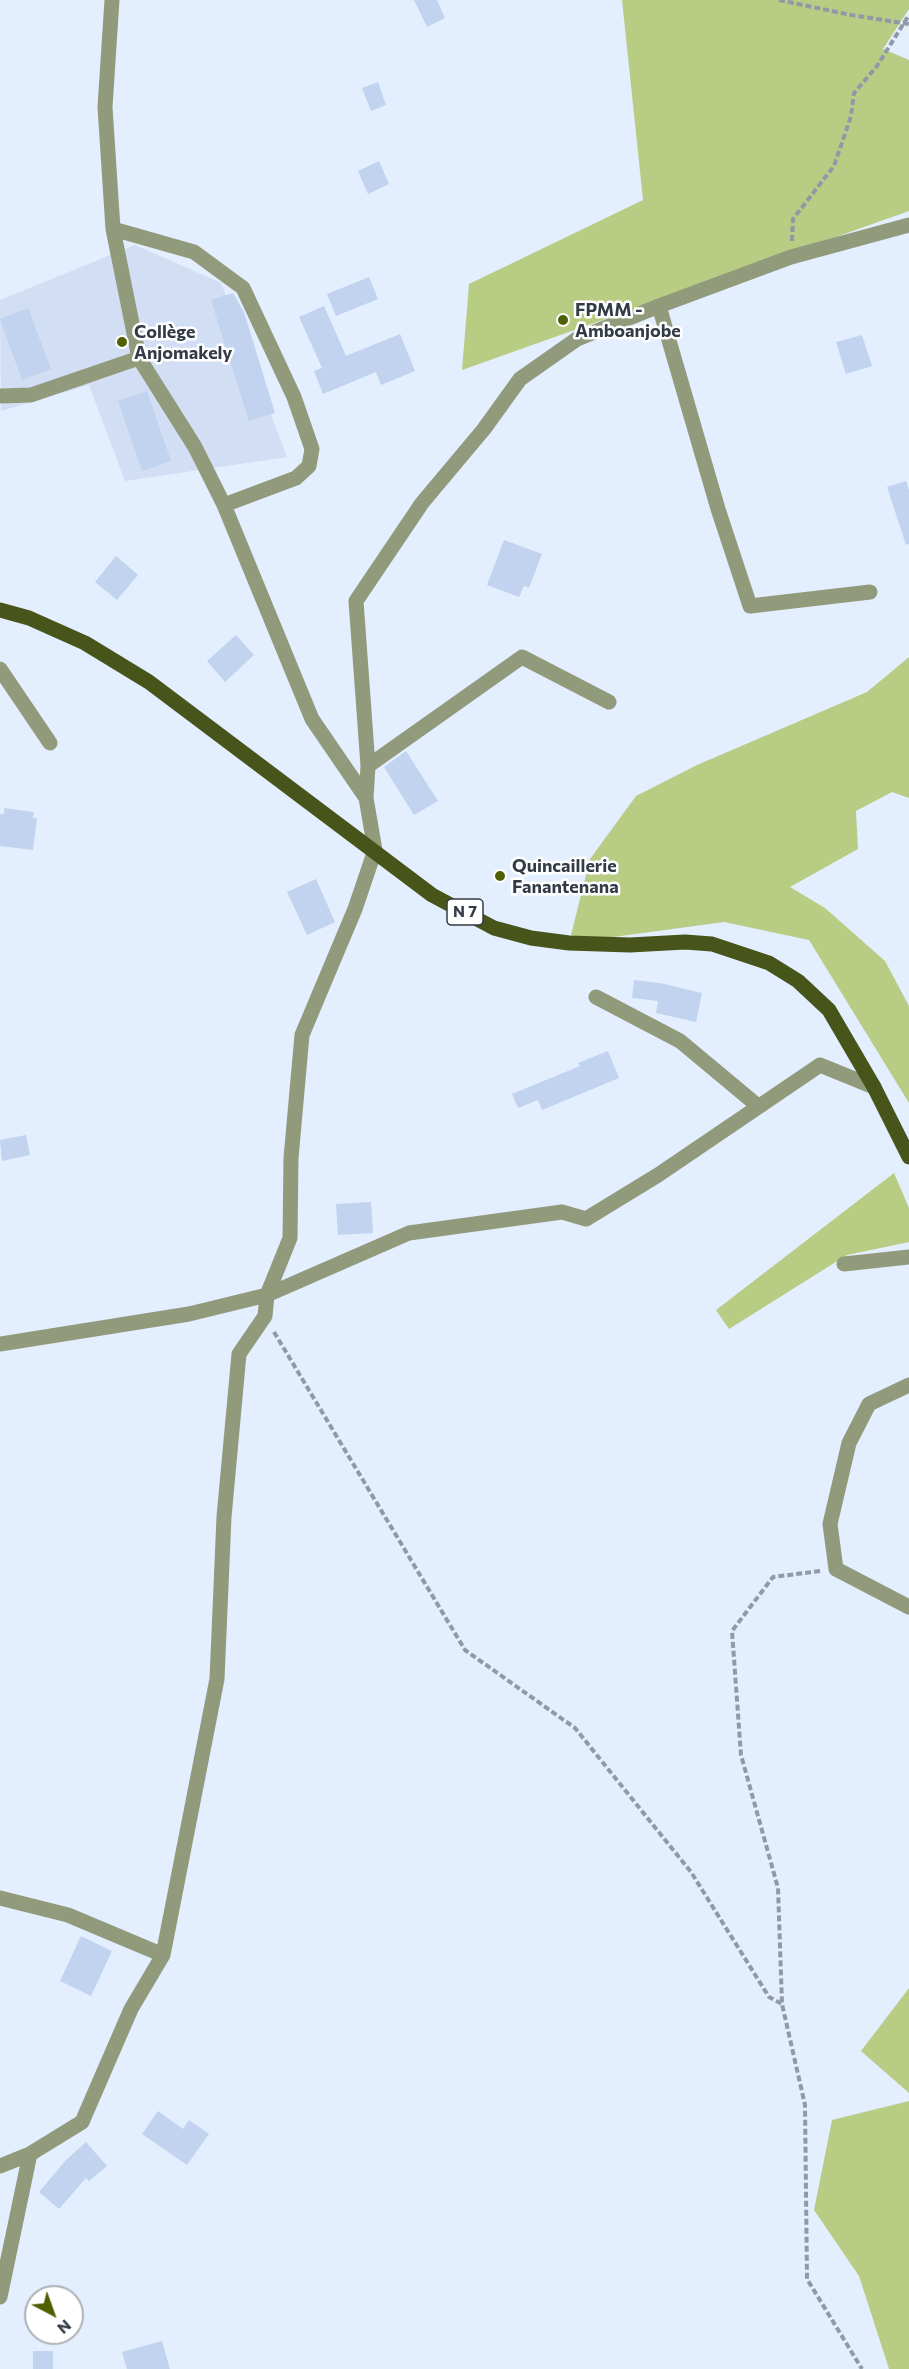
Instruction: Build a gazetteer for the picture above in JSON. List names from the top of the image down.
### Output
{
  "streets": {
    "main road": ["N 7"]
  },
  "places": ["FPMM - Amboanjobe", "Collège Anjomakely", "Quincaillerie Fanantenana"],
  "north": "bottom right"
}
